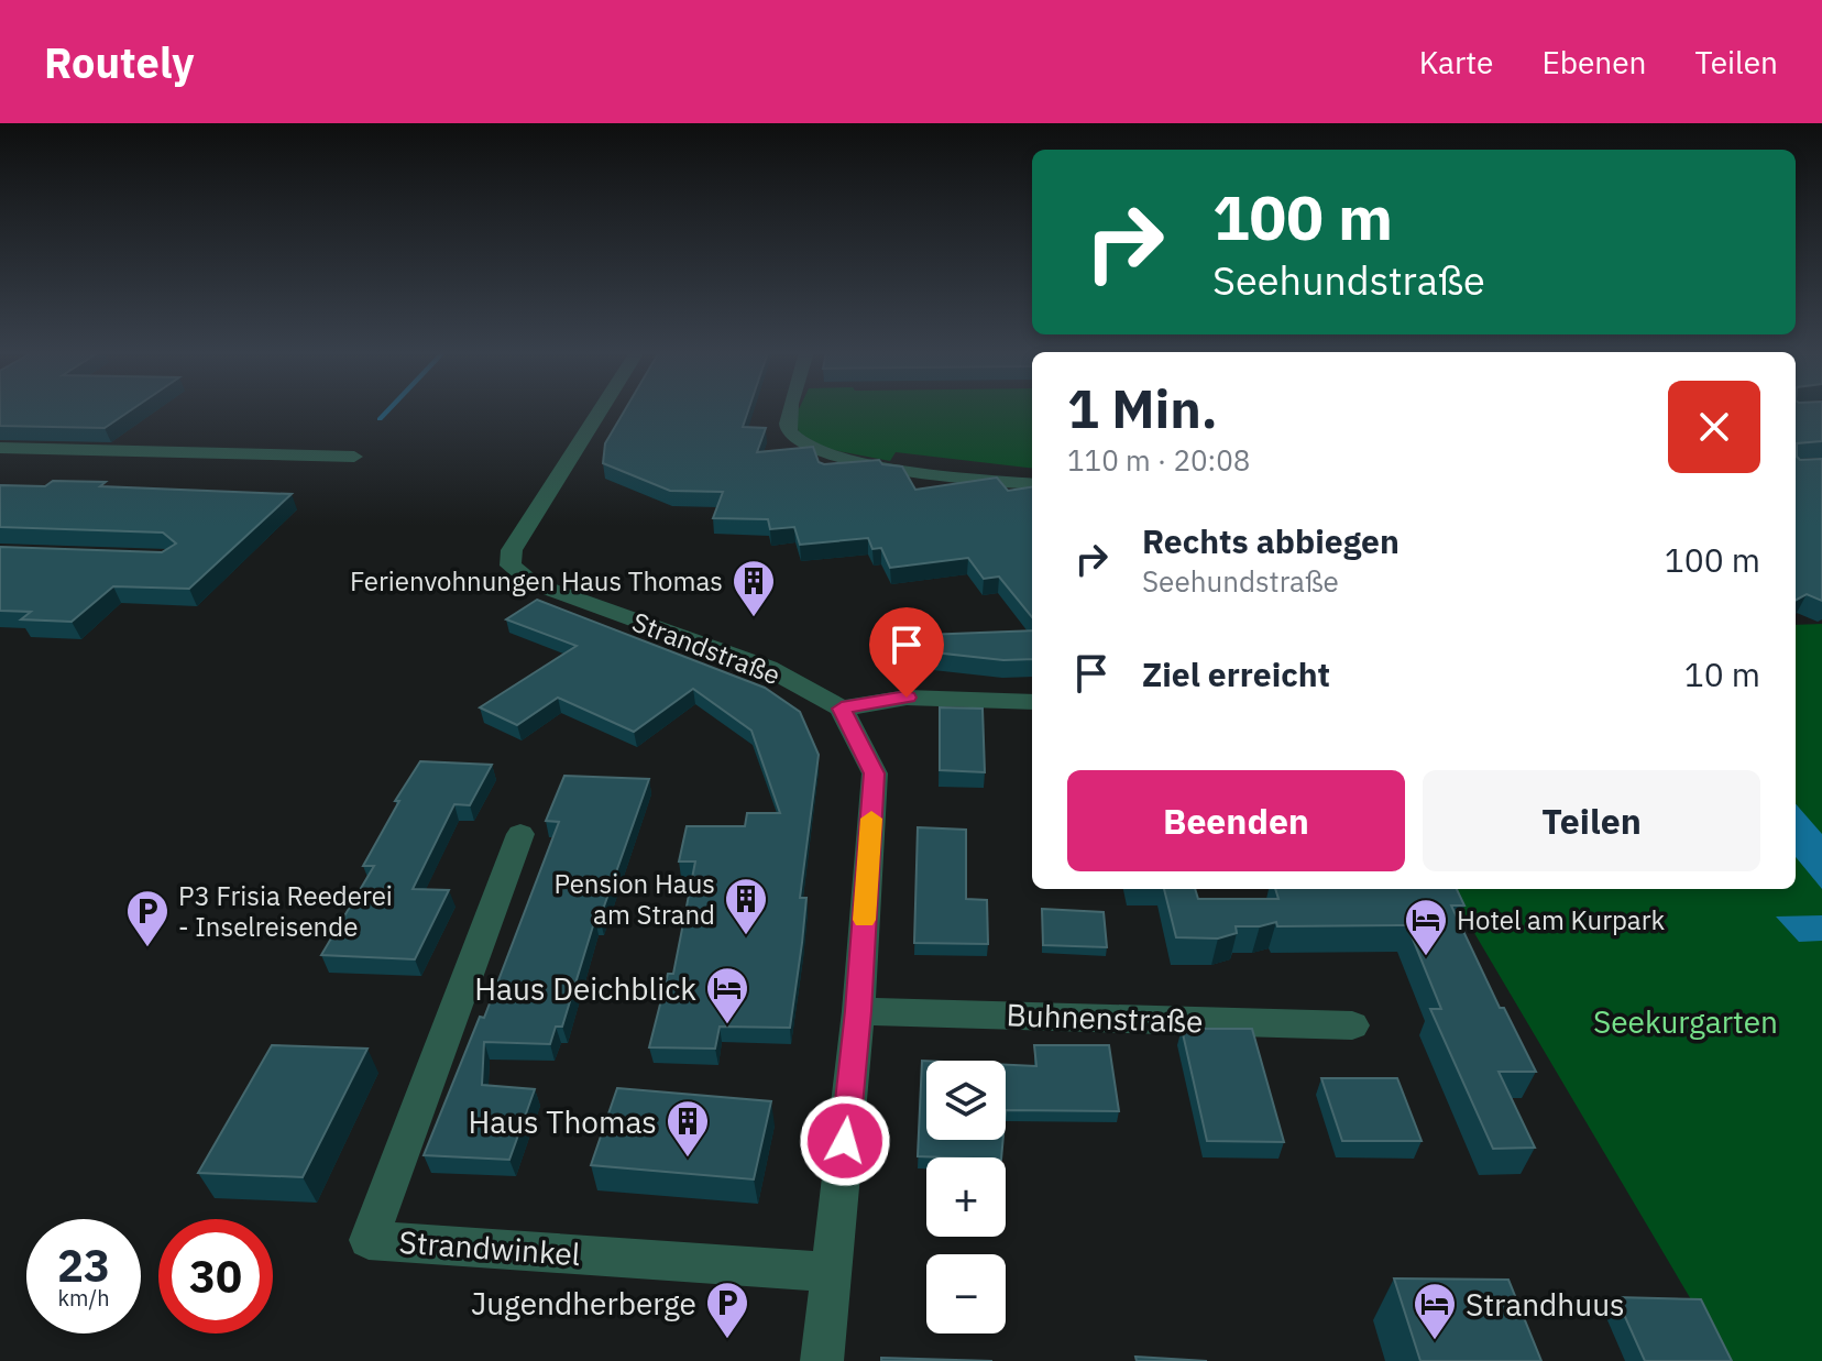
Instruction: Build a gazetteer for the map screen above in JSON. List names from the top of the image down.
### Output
{
  "streets": {
    "street": ["Strandstraße", "Buhnenstraße", "Strandwinkel"]
  },
  "parks": ["Seekurgarten"],
  "places": {
    "building": ["Ferienvohnungen Haus Thomas", "Pension Haus am Strand", "Haus Thomas"],
    "parking": ["P3 Frisia Reederei - Inselreisende", "Jugendherberge"],
    "hotel": ["Hotel am Kurpark", "Haus Deichblick", "Strandhuus"]
  },
  "page": {
    "header": "Routely",
    "nav": ["Karte", "Ebenen", "Teilen"],
    "turn": ["100 m", "Seehundstraße"],
    "heading": ["1 Min.", "110 m · 20:08"],
    "list": [
      {
        "name": "Rechts abbiegen",
        "note": "Seehundstraße",
        "value": "100 m"
      },
      {
        "name": "Ziel erreicht",
        "value": "10 m"
      }
    ],
    "buttons": ["Beenden", "Teilen"],
    "map_buttons": ["+", "−"],
    "speed": "23 km/h",
    "limit": "30"
  }
}
